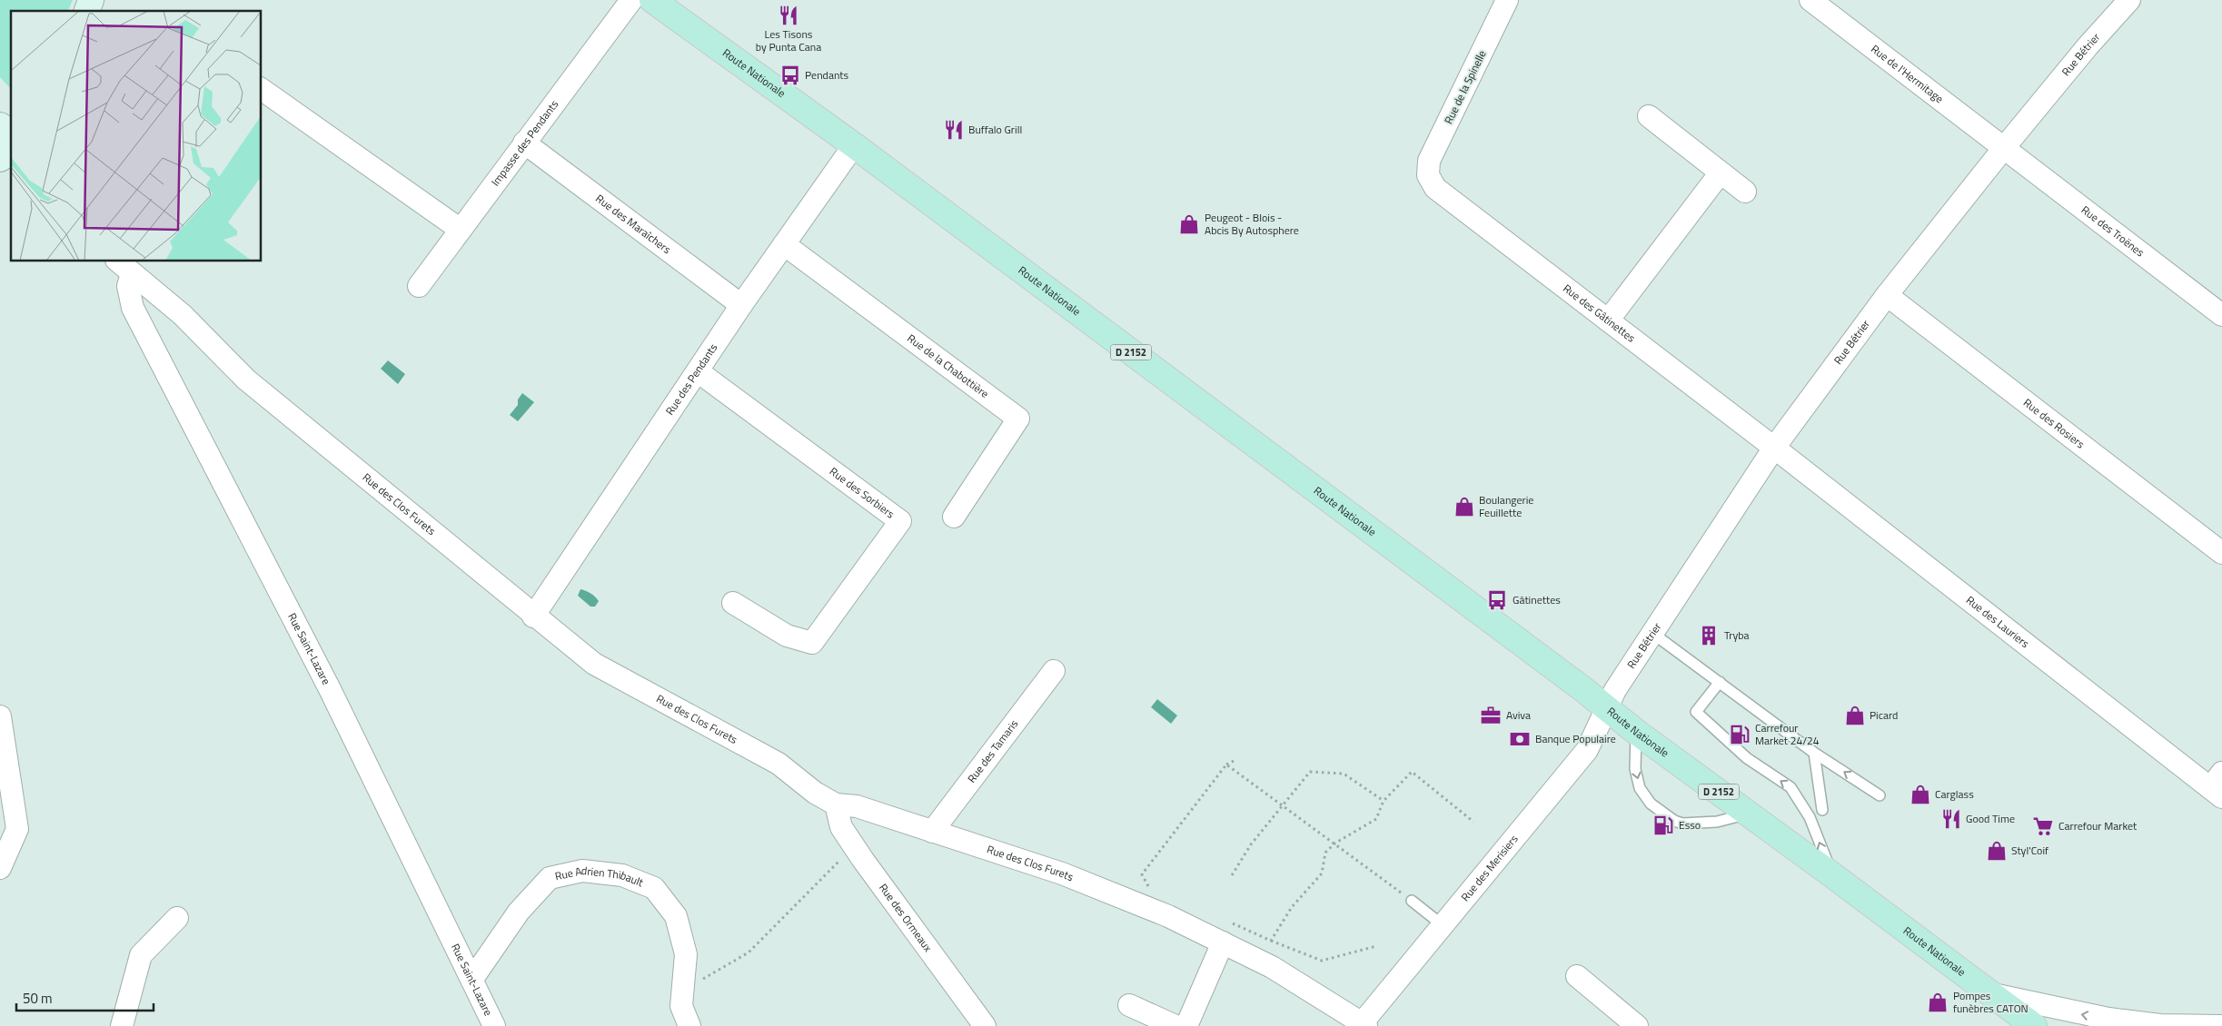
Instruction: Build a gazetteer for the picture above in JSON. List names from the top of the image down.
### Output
{
  "streets": {
    "main road": ["Route Nationale", "D 2152"],
    "street": [
      "Rue Bétrier",
      "Rue de l'Hermitage",
      "Rue de la Spinelle",
      "Impasse des Pendants",
      "Rue des Maraîchers",
      "Rue des Troënes",
      "Rue des Gâtinettes",
      "Rue de la Chabottière",
      "Rue des Pendants",
      "Rue des Rosiers",
      "Rue des Sorbiers",
      "Rue des Clos Furets",
      "Rue des Lauriers",
      "Rue Saint-Lazare",
      "Rue des Tamaris",
      "Rue des Merisiers",
      "Rue Adrien Thibault",
      "Rue des Ormeaux"
    ]
  },
  "crossings": [
    ["Rue Bétrier", "Route Nationale"],
    ["Rue Bétrier", "Rue de l'Hermitage"],
    ["Rue Bétrier", "Rue des Troënes"],
    ["Rue Bétrier", "Rue des Gâtinettes"],
    ["Rue Bétrier", "Rue des Rosiers"],
    ["Rue Bétrier", "Rue des Lauriers"],
    ["Rue Bétrier", "Rue des Merisiers"],
    ["Route Nationale", "Rue des Pendants"],
    ["Route Nationale", "Rue des Merisiers"],
    ["Rue de l'Hermitage", "Rue des Troënes"],
    ["Rue de la Spinelle", "Rue des Gâtinettes"],
    ["Impasse des Pendants", "Rue des Maraîchers"],
    ["Rue des Maraîchers", "Rue des Pendants"],
    ["Rue des Gâtinettes", "Rue des Lauriers"],
    ["Rue de la Chabottière", "Rue des Pendants"],
    ["Rue des Pendants", "Rue des Sorbiers"],
    ["Rue des Pendants", "Rue des Clos Furets"],
    ["Rue des Clos Furets", "Rue Saint-Lazare"],
    ["Rue des Clos Furets", "Rue des Tamaris"],
    ["Rue des Clos Furets", "Rue des Merisiers"],
    ["Rue des Clos Furets", "Rue des Ormeaux"],
    ["Rue Saint-Lazare", "Rue Adrien Thibault"]
  ],
  "places": {
    "restaurant": ["Les Tisons by Punta Cana", "Buffalo Grill", "Good Time"],
    "bus stop": ["Pendants", "Gâtinettes"],
    "shop": [
      "Peugeot - Blois - Abcis By Autosphere",
      "Boulangerie Feuillette",
      "Picard",
      "Carglass",
      "Styl'Coif",
      "Pompes funèbres CATON"
    ],
    "building": ["Tryba"],
    "office": ["Aviva"],
    "fuel station": ["Carrefour Market 24/24", "Esso"],
    "bank": ["Banque Populaire"],
    "supermarket": ["Carrefour Market"]
  },
  "scale_bar": "50 m"
}
